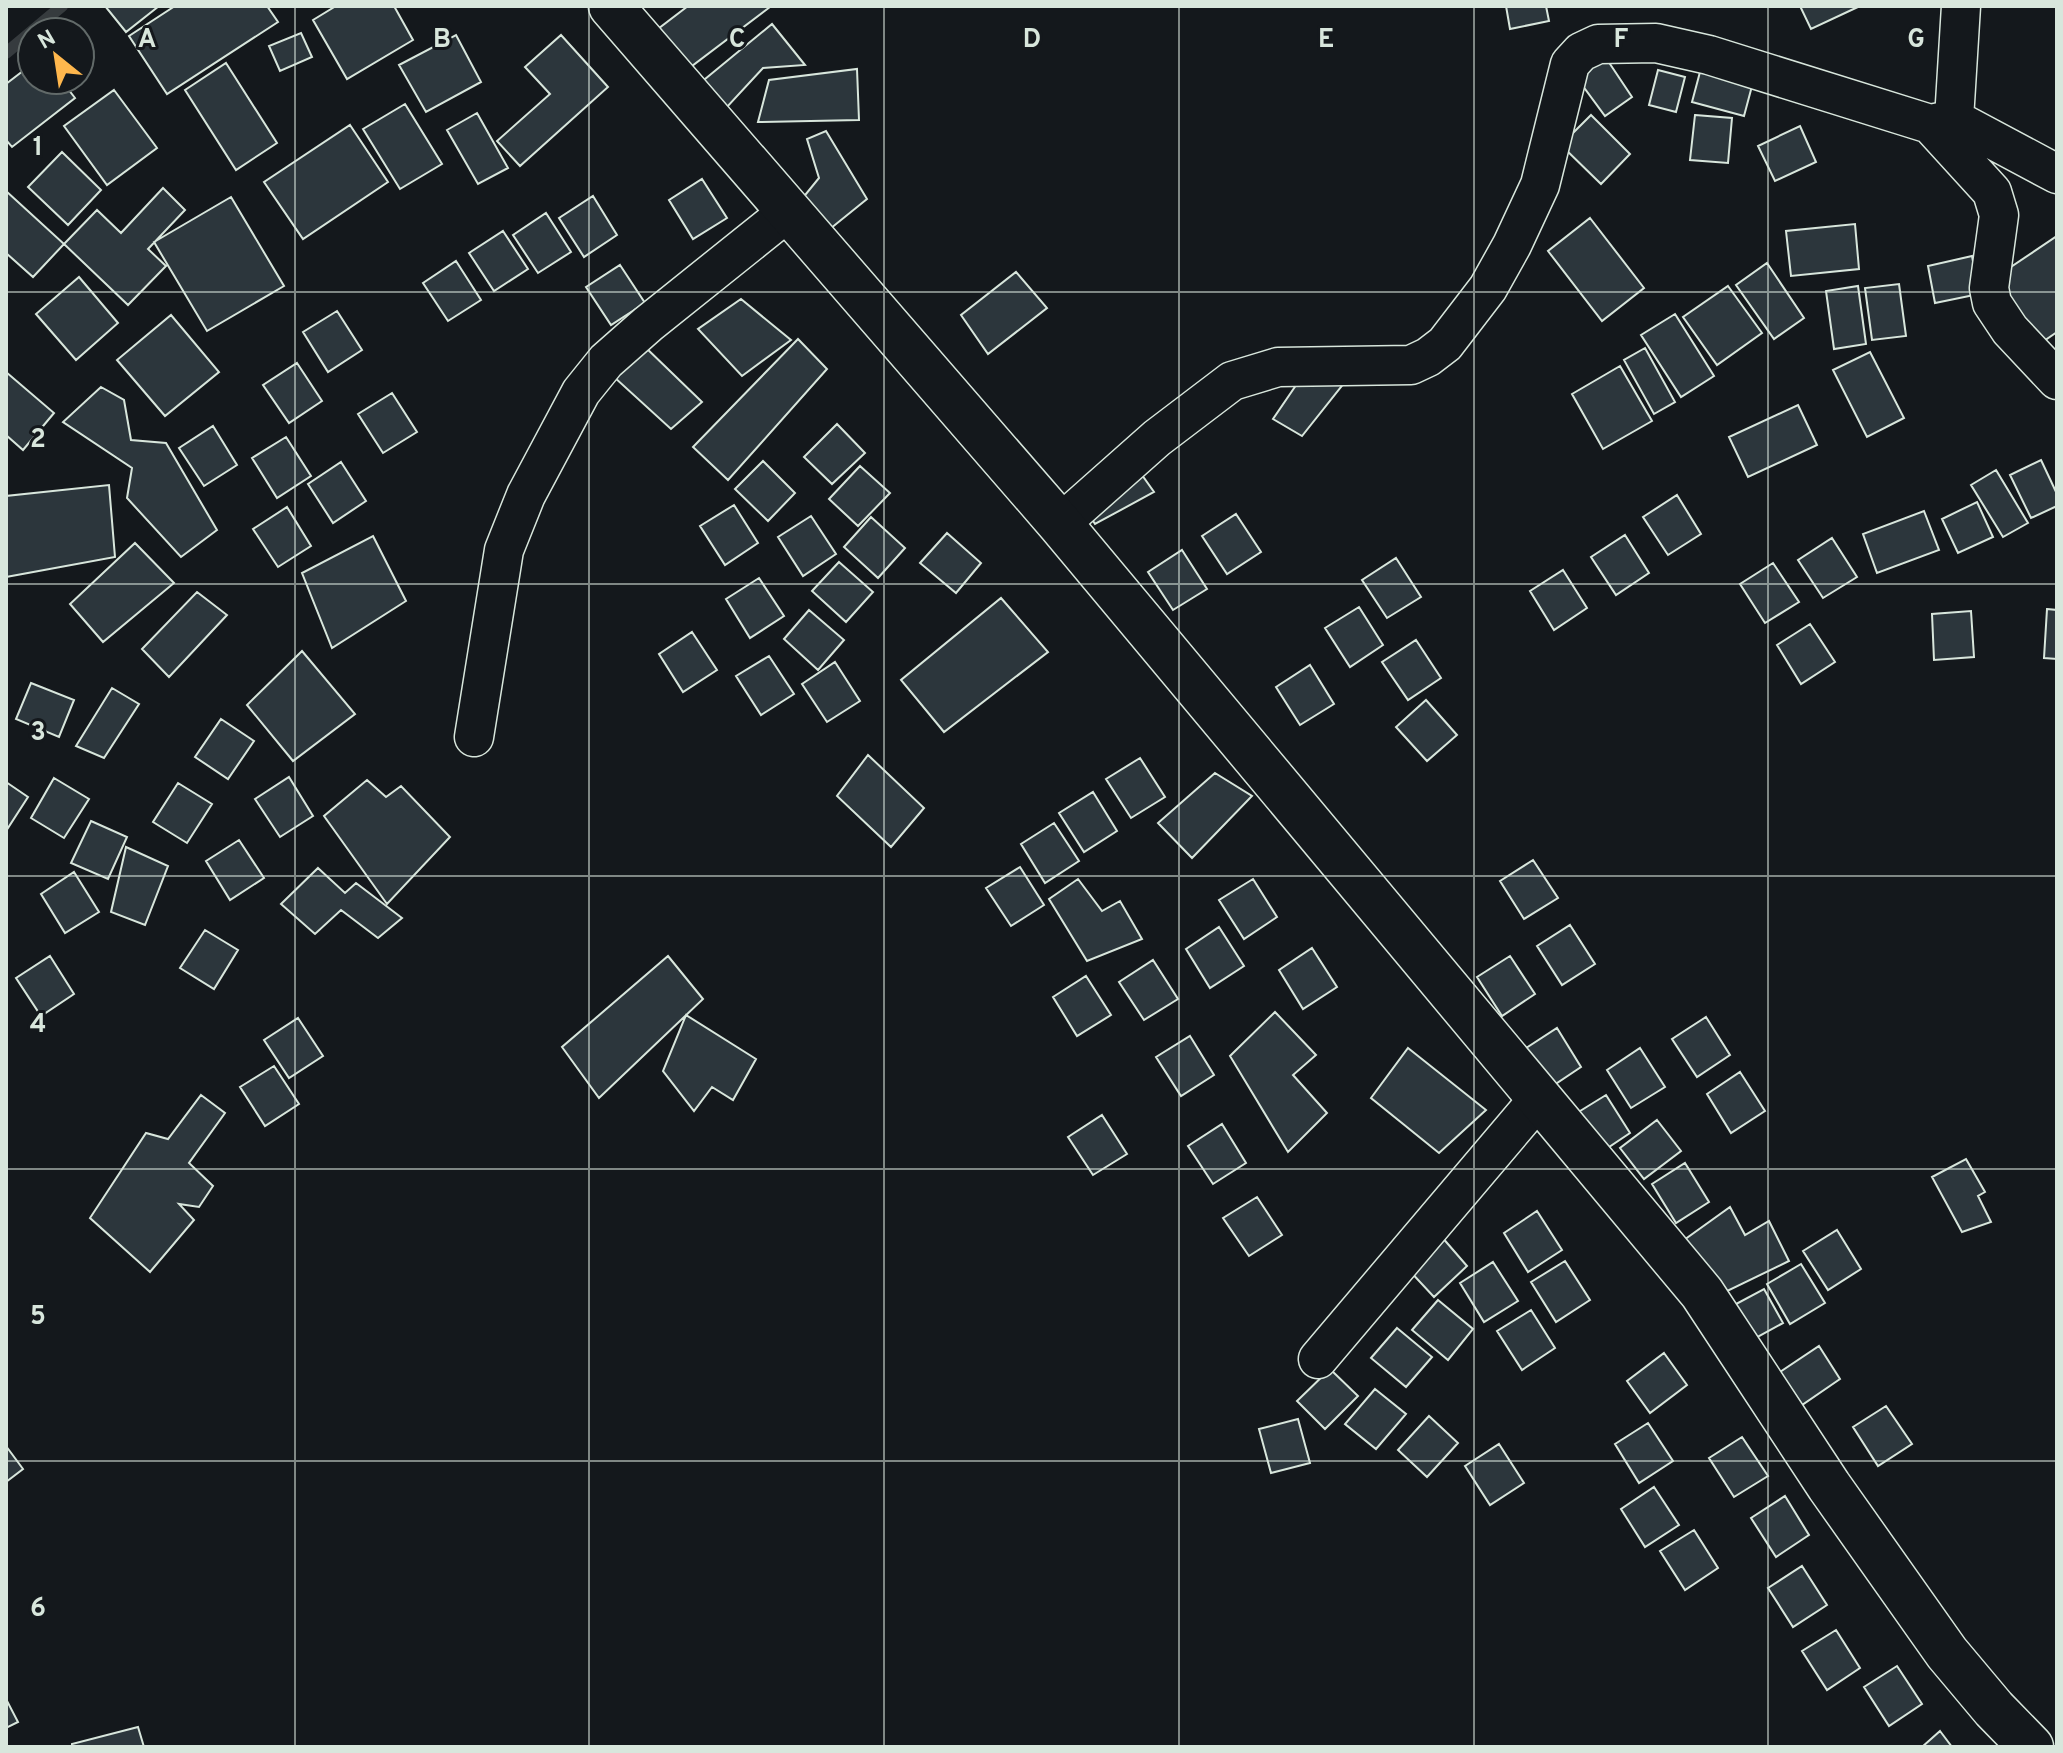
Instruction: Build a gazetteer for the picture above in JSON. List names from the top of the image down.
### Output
{
  "north": "top left",
  "grid": {
    "columns": [
      "A",
      "B",
      "C",
      "D",
      "E",
      "F",
      "G"
    ],
    "rows": [
      "1",
      "2",
      "3",
      "4",
      "5",
      "6"
    ]
  }
}
